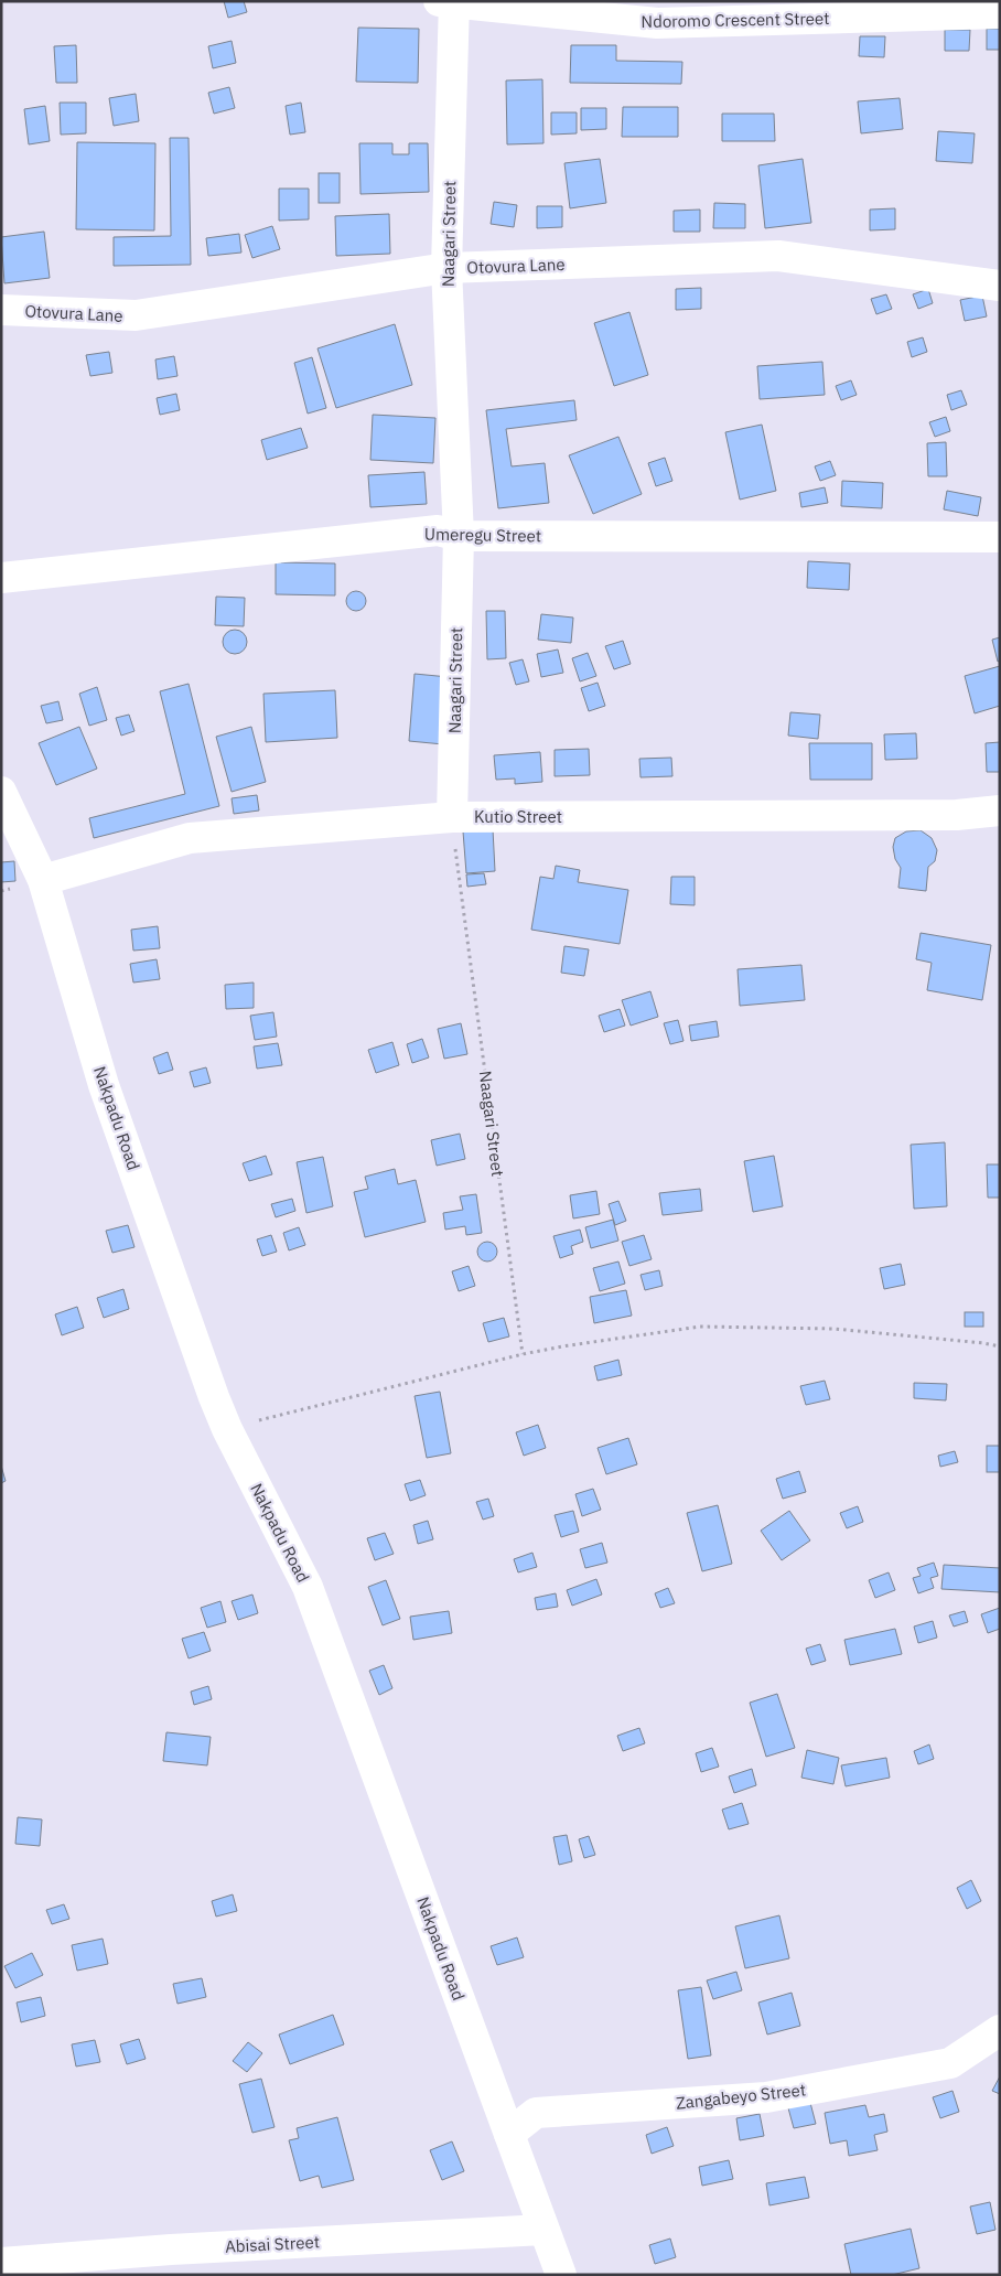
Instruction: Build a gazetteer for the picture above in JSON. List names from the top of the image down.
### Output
{
  "streets": {
    "street": [
      "Ndoromo Crescent Street",
      "Naagari Street",
      "Otovura Lane",
      "Umeregu Street",
      "Kutio Street",
      "Nakpadu Road",
      "Zangabeyo Street",
      "Abisai Street"
    ]
  },
  "crossings": [
    ["Ndoromo Crescent Street", "Naagari Street"],
    ["Naagari Street", "Otovura Lane"],
    ["Naagari Street", "Umeregu Street"],
    ["Naagari Street", "Kutio Street"],
    ["Kutio Street", "Nakpadu Road"],
    ["Nakpadu Road", "Zangabeyo Street"],
    ["Nakpadu Road", "Abisai Street"]
  ]
}
